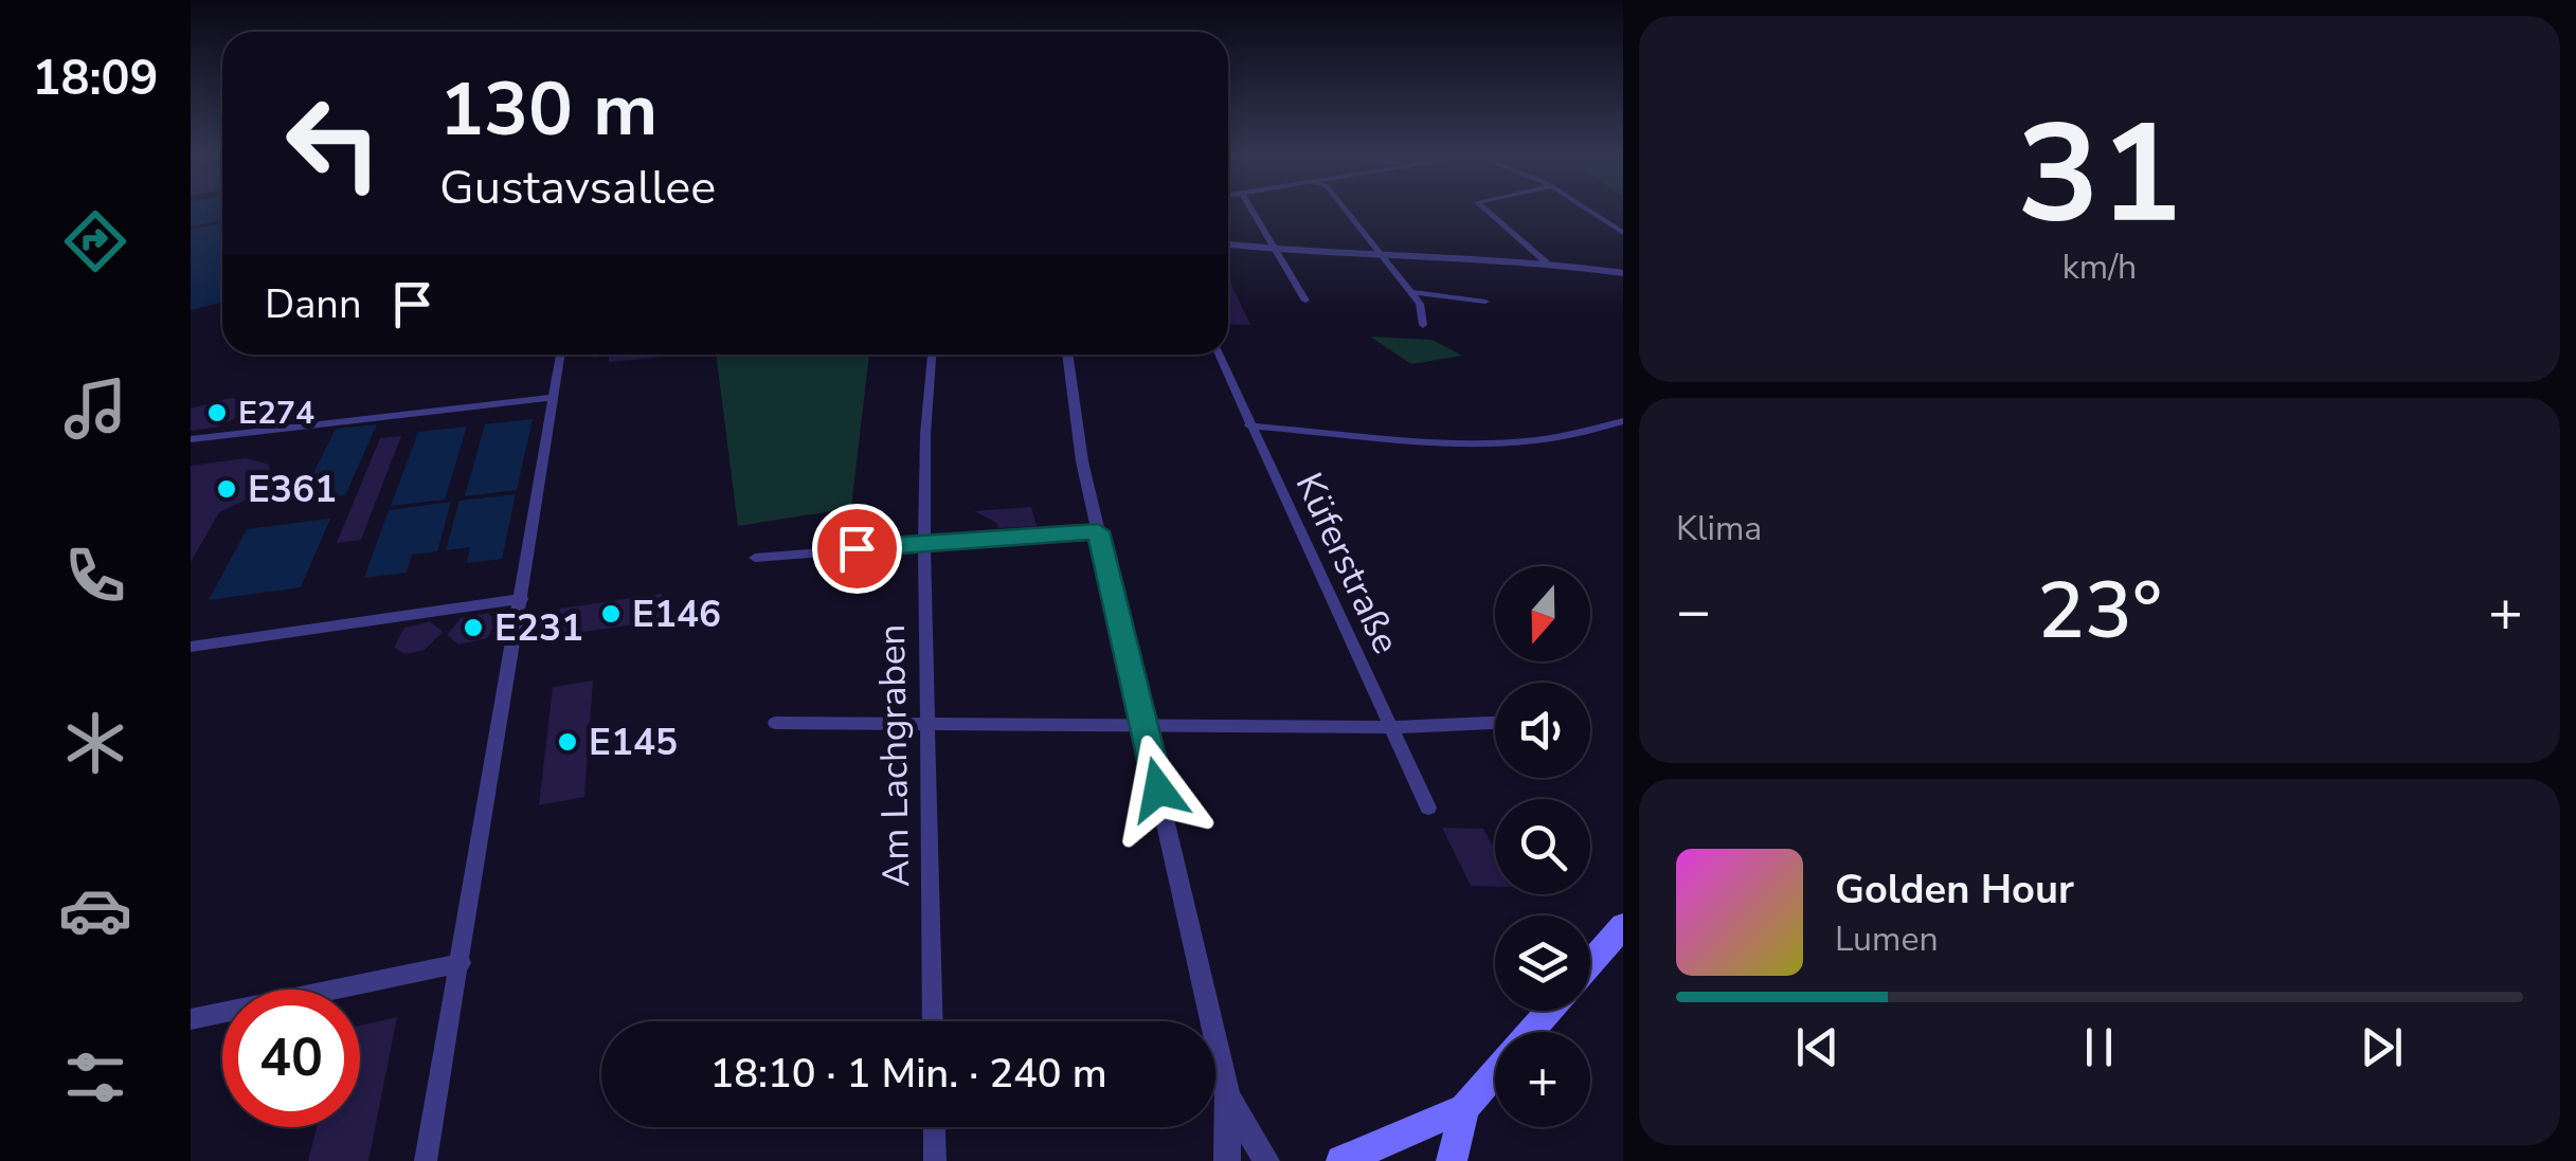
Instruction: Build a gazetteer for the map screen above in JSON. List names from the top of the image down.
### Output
{
  "streets": {
    "street": ["Küferstraße", "Am Lachgraben"]
  },
  "places": [
    "E274",
    "E361",
    "E146",
    "E231",
    "E145"
  ],
  "north": "bottom",
  "page": {
    "tabs": "18:09",
    "tile": [
      ["31", "km/h"],
      "Klima"
    ],
    "turn": ["130 m", "Gustavsallee"],
    "then": "Dann",
    "map_buttons": "+",
    "heat": ["−", "23°", "+"],
    "song": ["Golden Hour", "Lumen"],
    "limit": "40",
    "trip": "18:10 · 1 Min. · 240 m"
  }
}
